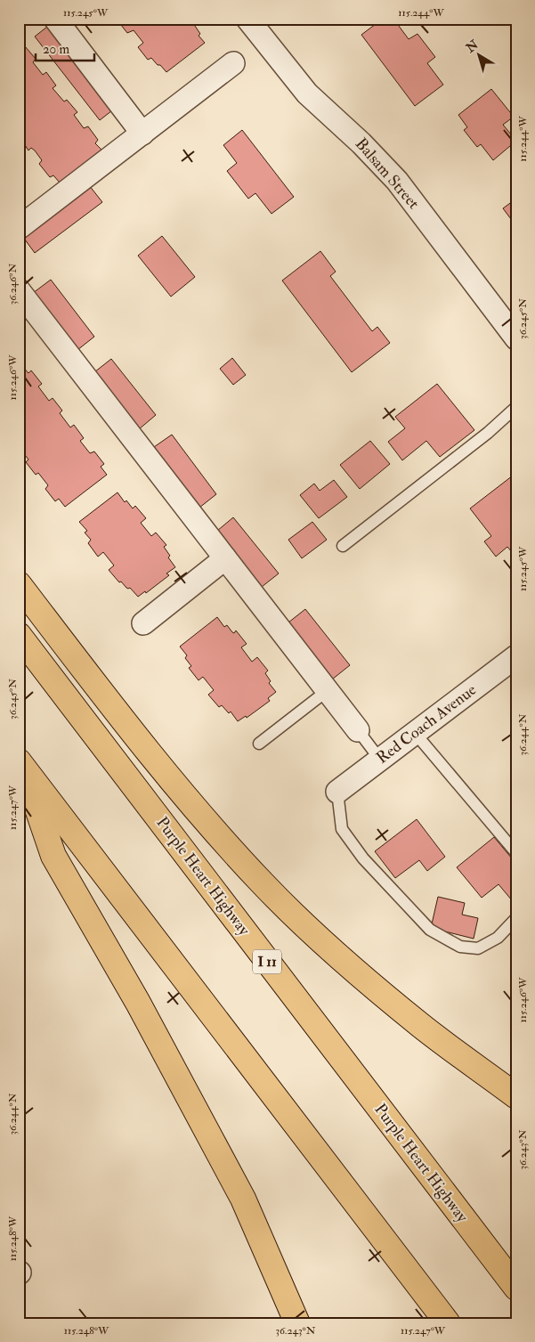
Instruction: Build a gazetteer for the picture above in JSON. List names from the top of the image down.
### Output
{
  "streets": {
    "highway": ["Purple Heart Highway", "I 11"],
    "street": ["Balsam Street", "Red Coach Avenue"]
  },
  "scale_bar": "20 m",
  "north": "top left",
  "coordinates": [
    "115.245°W",
    "115.244°W",
    "36.246°N",
    "36.245°N",
    "115.246°W",
    "36.244°N",
    "115.247°W",
    "36.243°N",
    "115.248°W"
  ]
}
